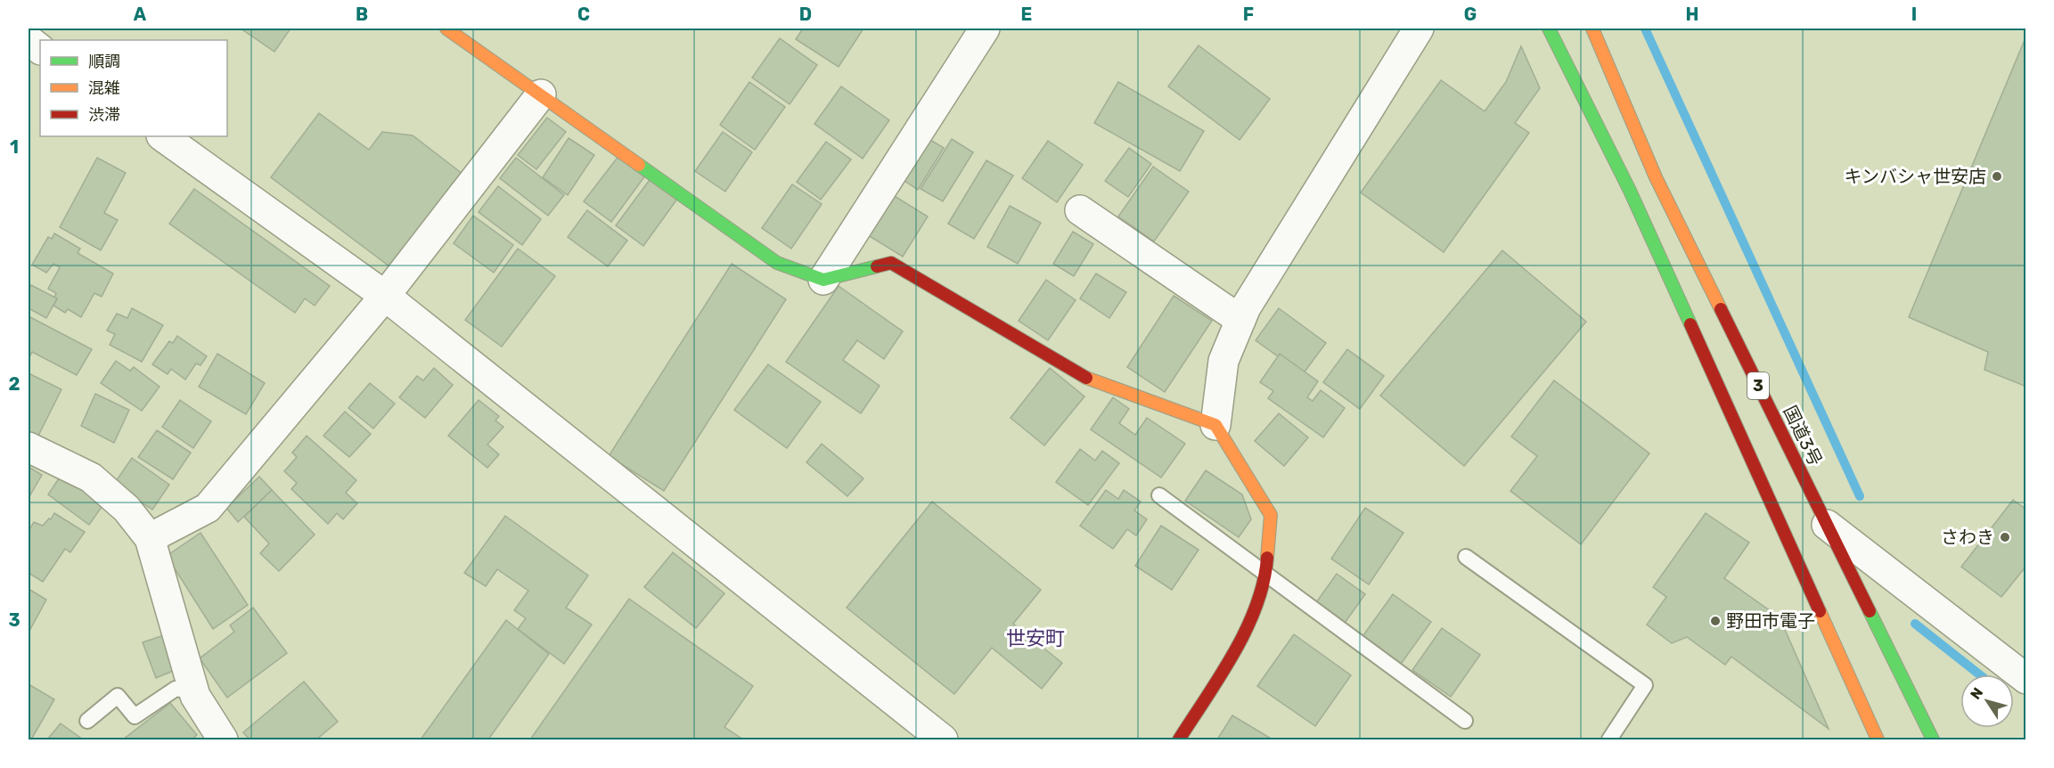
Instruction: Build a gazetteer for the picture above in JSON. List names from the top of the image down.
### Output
{
  "streets": {
    "main road": ["3", "国道3号"]
  },
  "districts": ["世安町"],
  "places": ["キンバシャ世安店", "さわき", "野田市電子"],
  "legend": ["順調", "混雑", "渋滞"],
  "north": "top left",
  "grid": {
    "columns": [
      "A",
      "B",
      "C",
      "D",
      "E",
      "F",
      "G",
      "H",
      "I"
    ],
    "rows": ["1", "2", "3"]
  }
}
